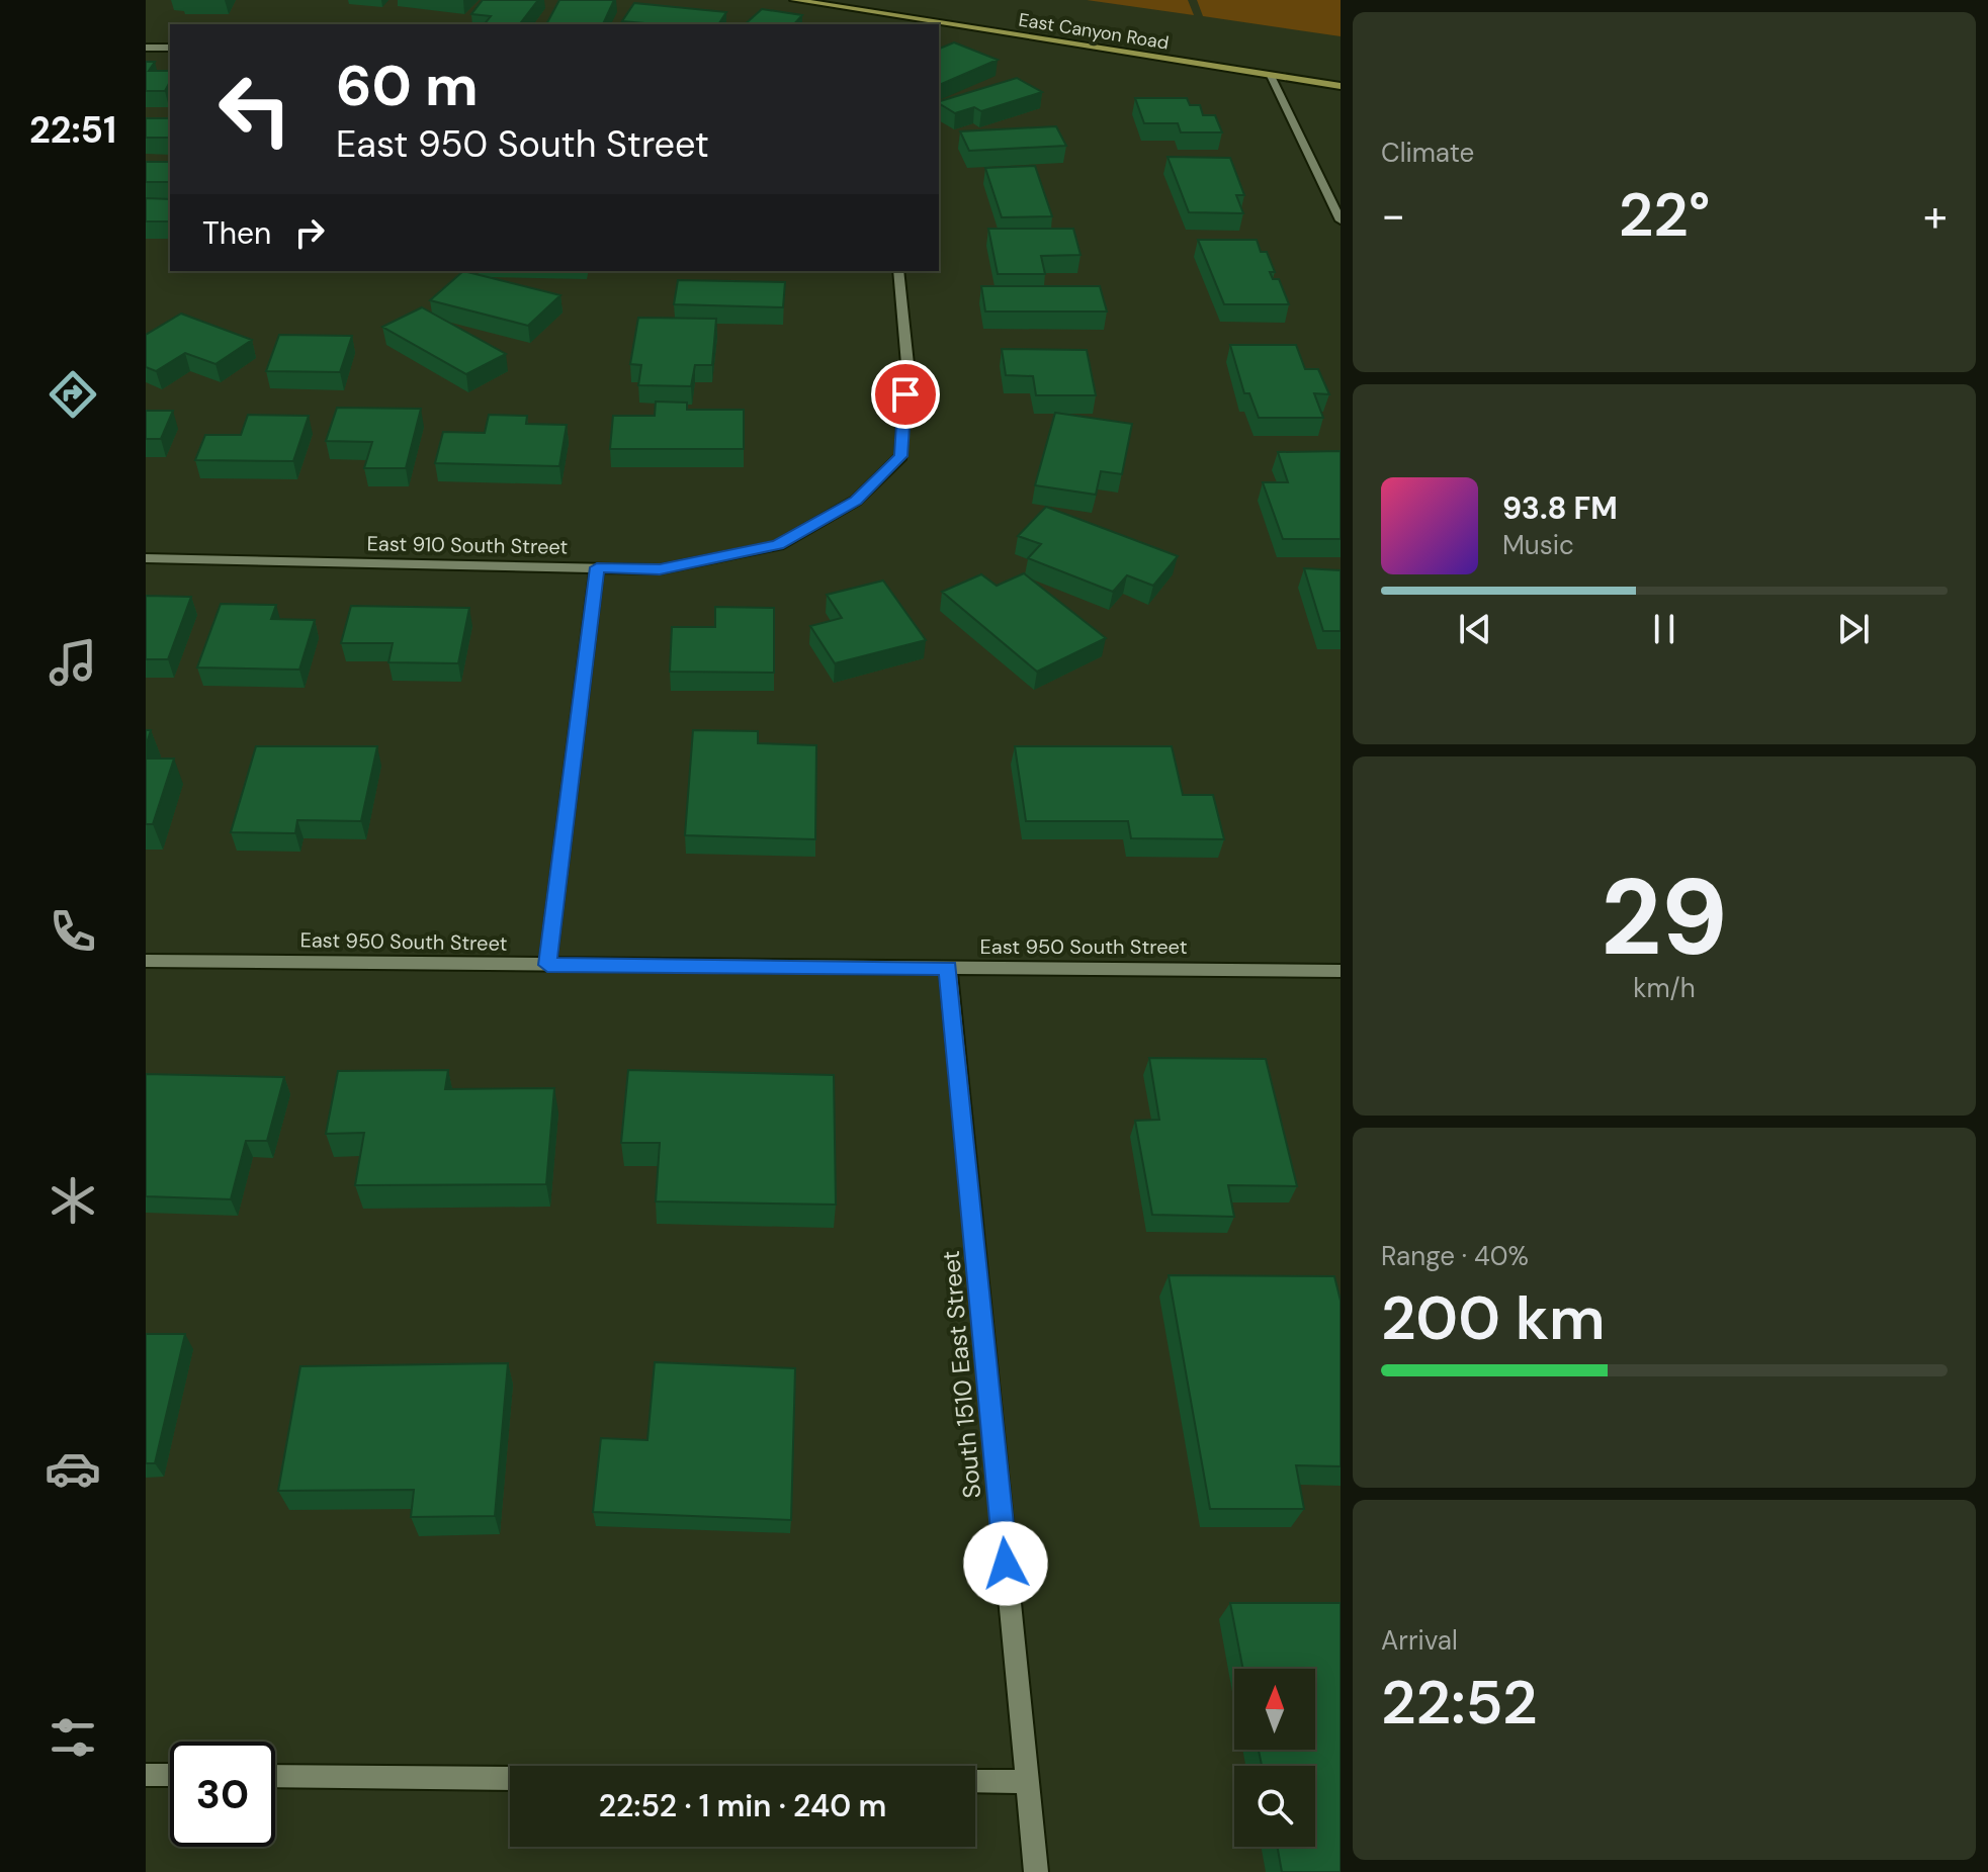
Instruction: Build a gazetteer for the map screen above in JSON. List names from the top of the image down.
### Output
{
  "streets": {
    "main road": ["East Canyon Road"],
    "street": ["East 910 South Street", "East 950 South Street", "South 1510 East Street"]
  },
  "crossings": [
    ["East 950 South Street", "South 1510 East Street"]
  ],
  "north": "top",
  "page": {
    "tabs": "22:51",
    "tile": [
      "Climate",
      ["29", "km/h"],
      ["Range · 40%", "200 km"],
      ["Arrival", "22:52"]
    ],
    "turn": ["60 m", "East 950 South Street"],
    "heat": ["−", "22°", "+"],
    "then": "Then",
    "song": ["93.8 FM", "Music"],
    "limit": "30",
    "trip": "22:52 · 1 min · 240 m"
  }
}
